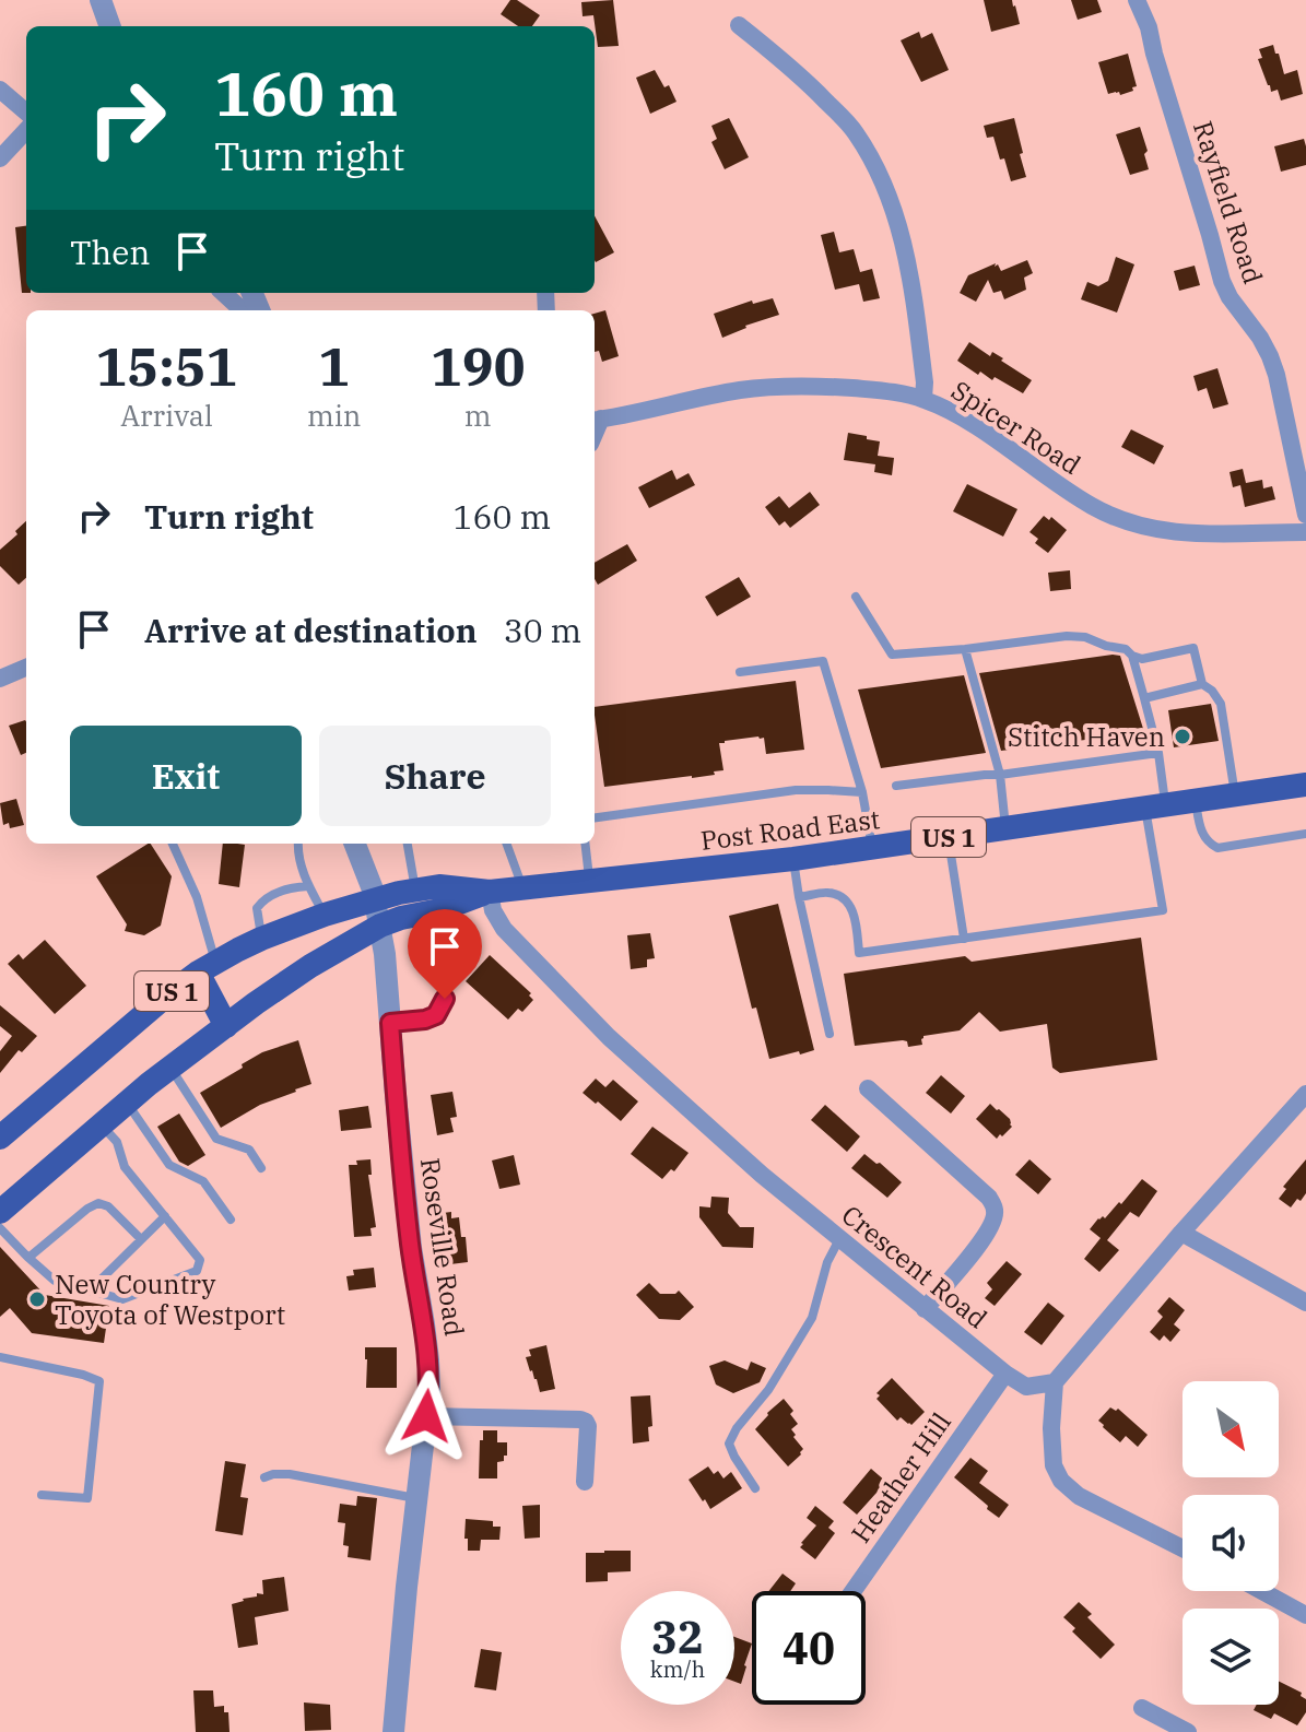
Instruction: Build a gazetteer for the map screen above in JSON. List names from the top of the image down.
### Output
{
  "streets": {
    "main road": ["Post Road East", "US 1"],
    "street": [
      "Rayfield Road",
      "Spicer Road",
      "Roseville Road",
      "Crescent Road",
      "Heather Hill"
    ]
  },
  "crossings": [
    ["Post Road East", "Roseville Road"],
    ["Post Road East", "Crescent Road"],
    ["Crescent Road", "Heather Hill"]
  ],
  "places": ["Stitch Haven", "New Country Toyota of Westport"],
  "north": "bottom right",
  "page": {
    "turn": ["160 m", "Turn right"],
    "then": "Then",
    "eta": [
      "15:51",
      "Arrival",
      "1",
      "min",
      "190",
      "m"
    ],
    "list": [
      {
        "name": "Turn right",
        "value": "160 m"
      },
      {
        "name": "Arrive at destination",
        "value": "30 m"
      }
    ],
    "buttons": ["Exit", "Share"],
    "speed": "32 km/h",
    "limit": "40"
  }
}
